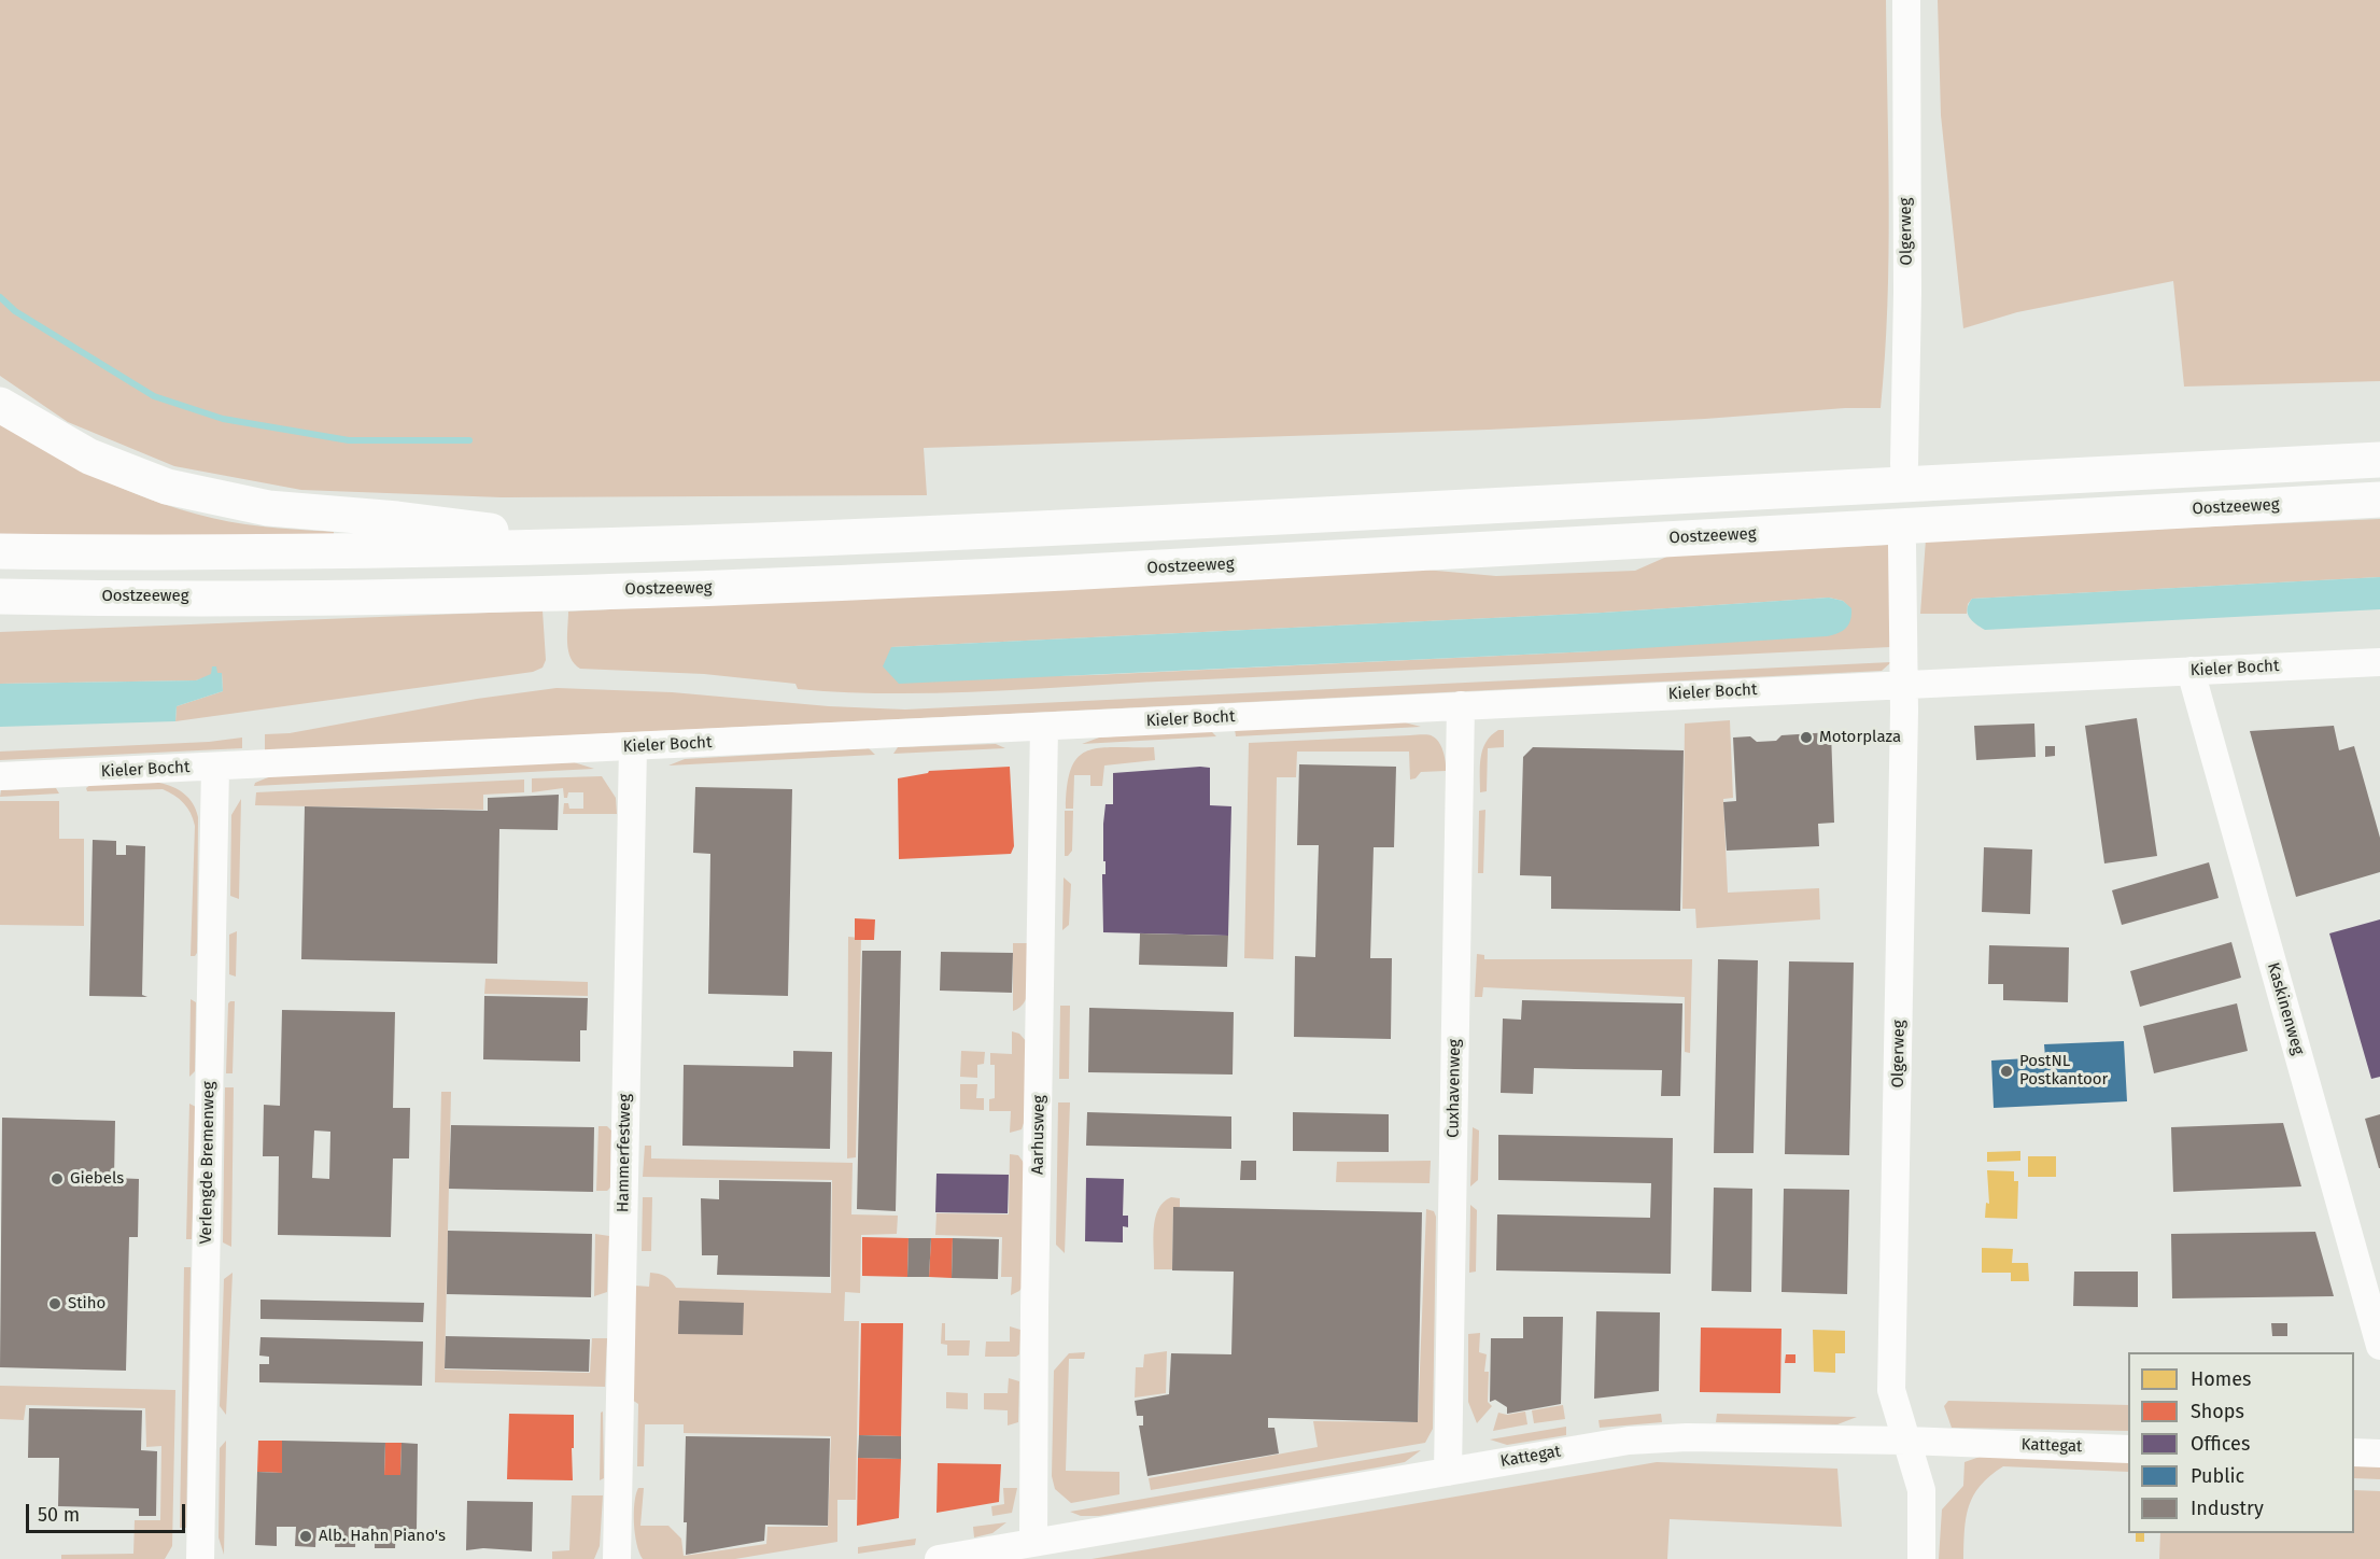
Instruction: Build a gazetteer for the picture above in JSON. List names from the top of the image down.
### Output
{
  "streets": {
    "highway": ["Oostzeeweg"],
    "street": [
      "Olgerweg",
      "Kieler Bocht",
      "Kaskinenweg",
      "Cuxhavenweg",
      "Aarhusweg",
      "Hammerfestweg",
      "Verlengde Bremenweg",
      "Kattegat"
    ]
  },
  "crossings": [
    ["Olgerweg", "Oostzeeweg"],
    ["Olgerweg", "Kieler Bocht"],
    ["Olgerweg", "Kattegat"],
    ["Kieler Bocht", "Kaskinenweg"],
    ["Kieler Bocht", "Cuxhavenweg"],
    ["Kieler Bocht", "Aarhusweg"],
    ["Kieler Bocht", "Hammerfestweg"],
    ["Kieler Bocht", "Verlengde Bremenweg"],
    ["Cuxhavenweg", "Kattegat"],
    ["Aarhusweg", "Kattegat"]
  ],
  "places": [
    "Motorplaza",
    "PostNL Postkantoor",
    "Giebels",
    "Stiho",
    "Alb. Hahn Piano's"
  ],
  "legend": [
    "Homes",
    "Shops",
    "Offices",
    "Public",
    "Industry"
  ],
  "scale_bar": "50 m"
}
